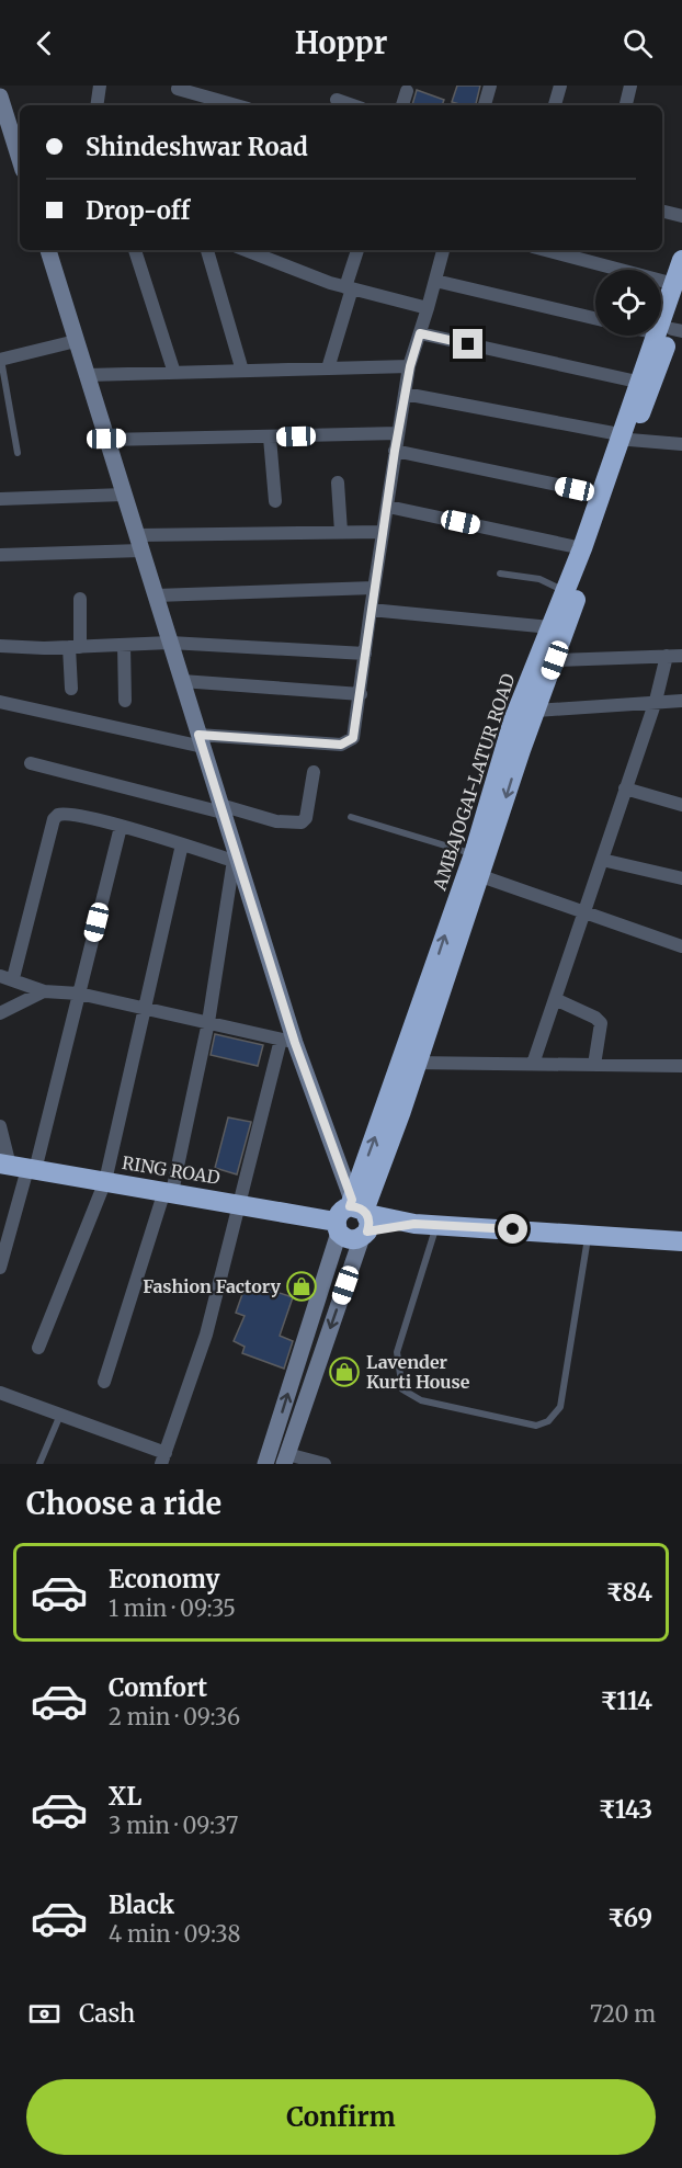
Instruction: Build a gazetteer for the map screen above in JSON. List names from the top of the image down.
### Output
{
  "streets": {
    "highway": ["AMBAJOGAI-LATUR ROAD", "RING ROAD"]
  },
  "crossings": [
    ["AMBAJOGAI-LATUR ROAD", "RING ROAD"]
  ],
  "places": {
    "shop": ["Fashion Factory", "Lavender Kurti House"]
  },
  "page": {
    "header": "Hoppr",
    "banner": ["Shindeshwar Road", "Drop-off"],
    "heading": "Choose a ride",
    "list": [
      {
        "name": "Economy",
        "note": "1 min · 09:35",
        "value": "₹84"
      },
      {
        "name": "Comfort",
        "note": "2 min · 09:36",
        "value": "₹114"
      },
      {
        "name": "XL",
        "note": "3 min · 09:37",
        "value": "₹143"
      },
      {
        "name": "Black",
        "note": "4 min · 09:38",
        "value": "₹69"
      }
    ],
    "pay": ["Cash", "720 m"],
    "buttons": "Confirm"
  }
}
